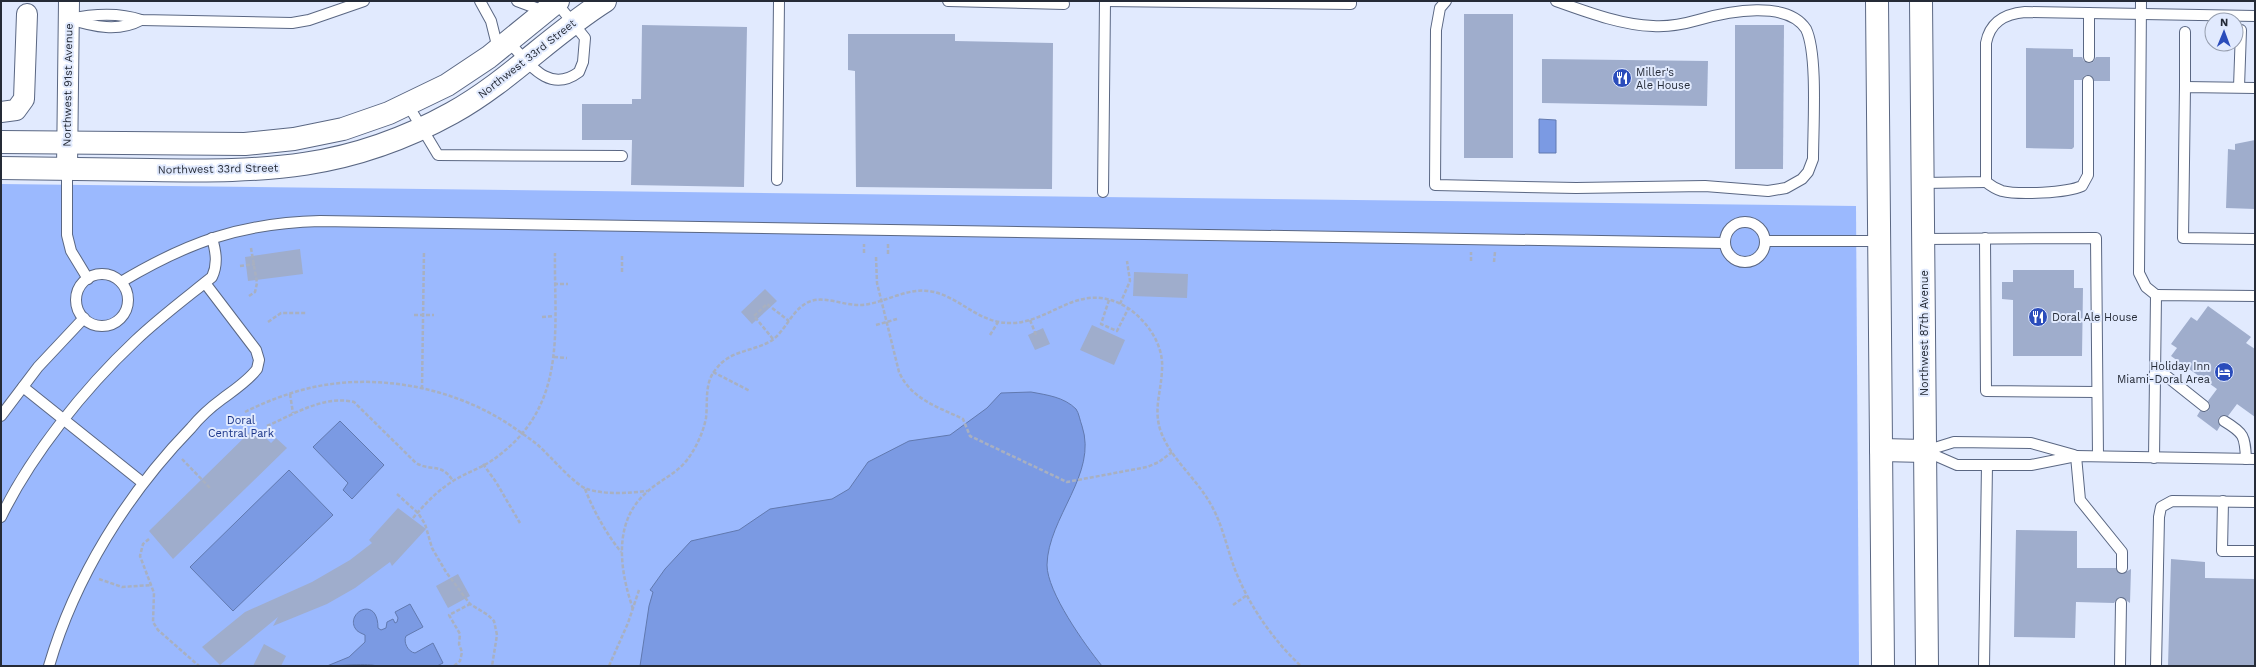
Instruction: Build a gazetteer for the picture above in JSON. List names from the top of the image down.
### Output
{
  "streets": {
    "main road": ["Northwest 33rd Street", "Northwest 87th Avenue"],
    "street": ["Northwest 91st Avenue"]
  },
  "crossings": [
    ["Northwest 33rd Street", "Northwest 91st Avenue"]
  ],
  "parks": ["Doral Central Park"],
  "places": {
    "restaurant": ["Miller's Ale House", "Doral Ale House"],
    "hotel": ["Holiday Inn Miami-Doral Area"]
  },
  "north": "top"
}
